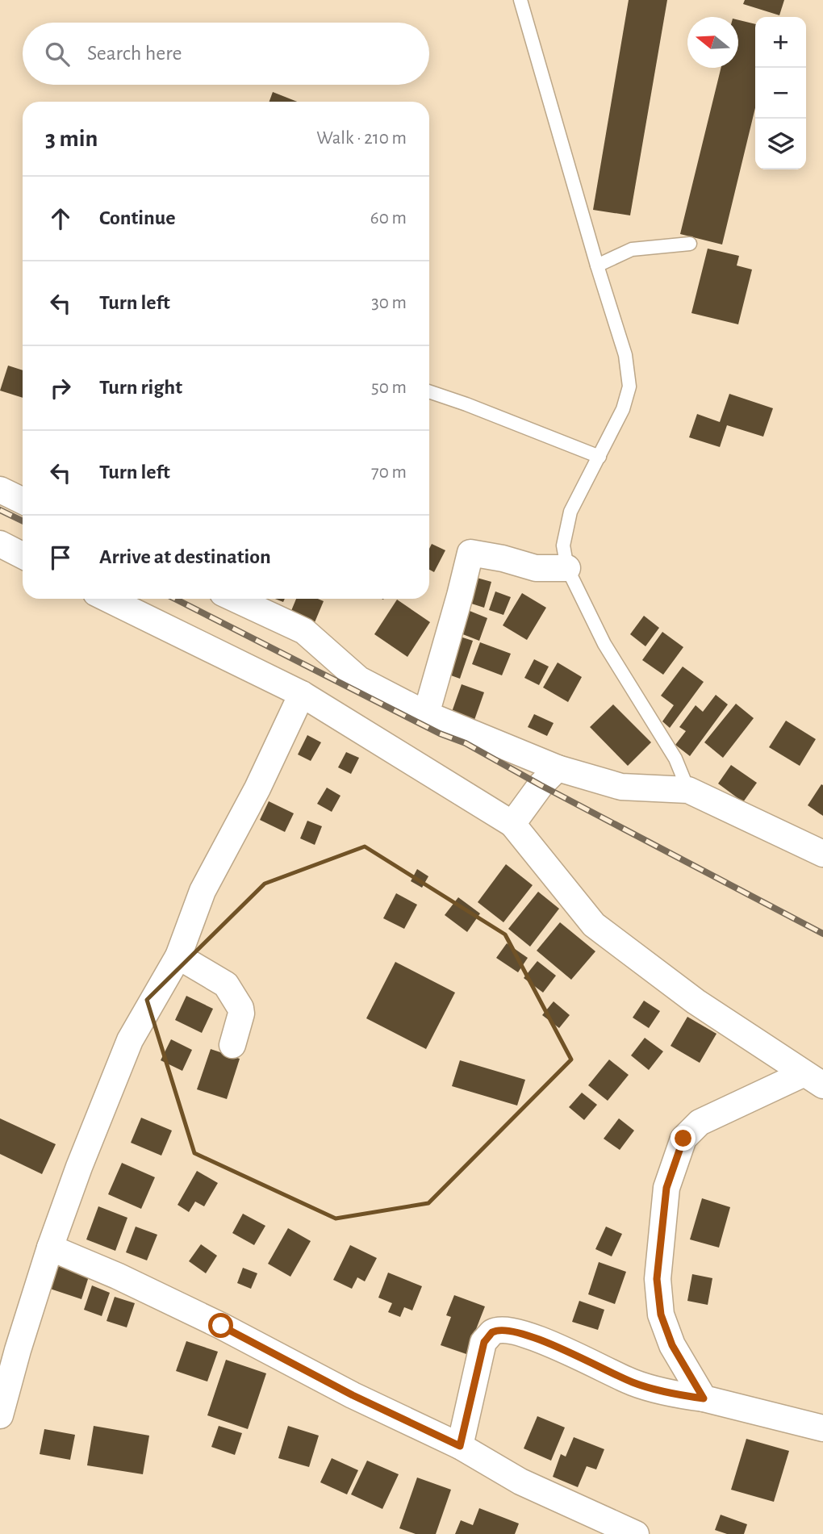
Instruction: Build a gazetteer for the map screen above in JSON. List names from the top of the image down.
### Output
{
  "north": "left",
  "page": {
    "map_buttons": ["+", "−"],
    "search": "Search here",
    "heading": ["3 min", "Walk · 210 m"],
    "list": [
      ["Continue", "60 m"],
      ["Turn left", "30 m"],
      ["Turn right", "50 m"],
      ["Turn left", "70 m"],
      "Arrive at destination"
    ]
  }
}
